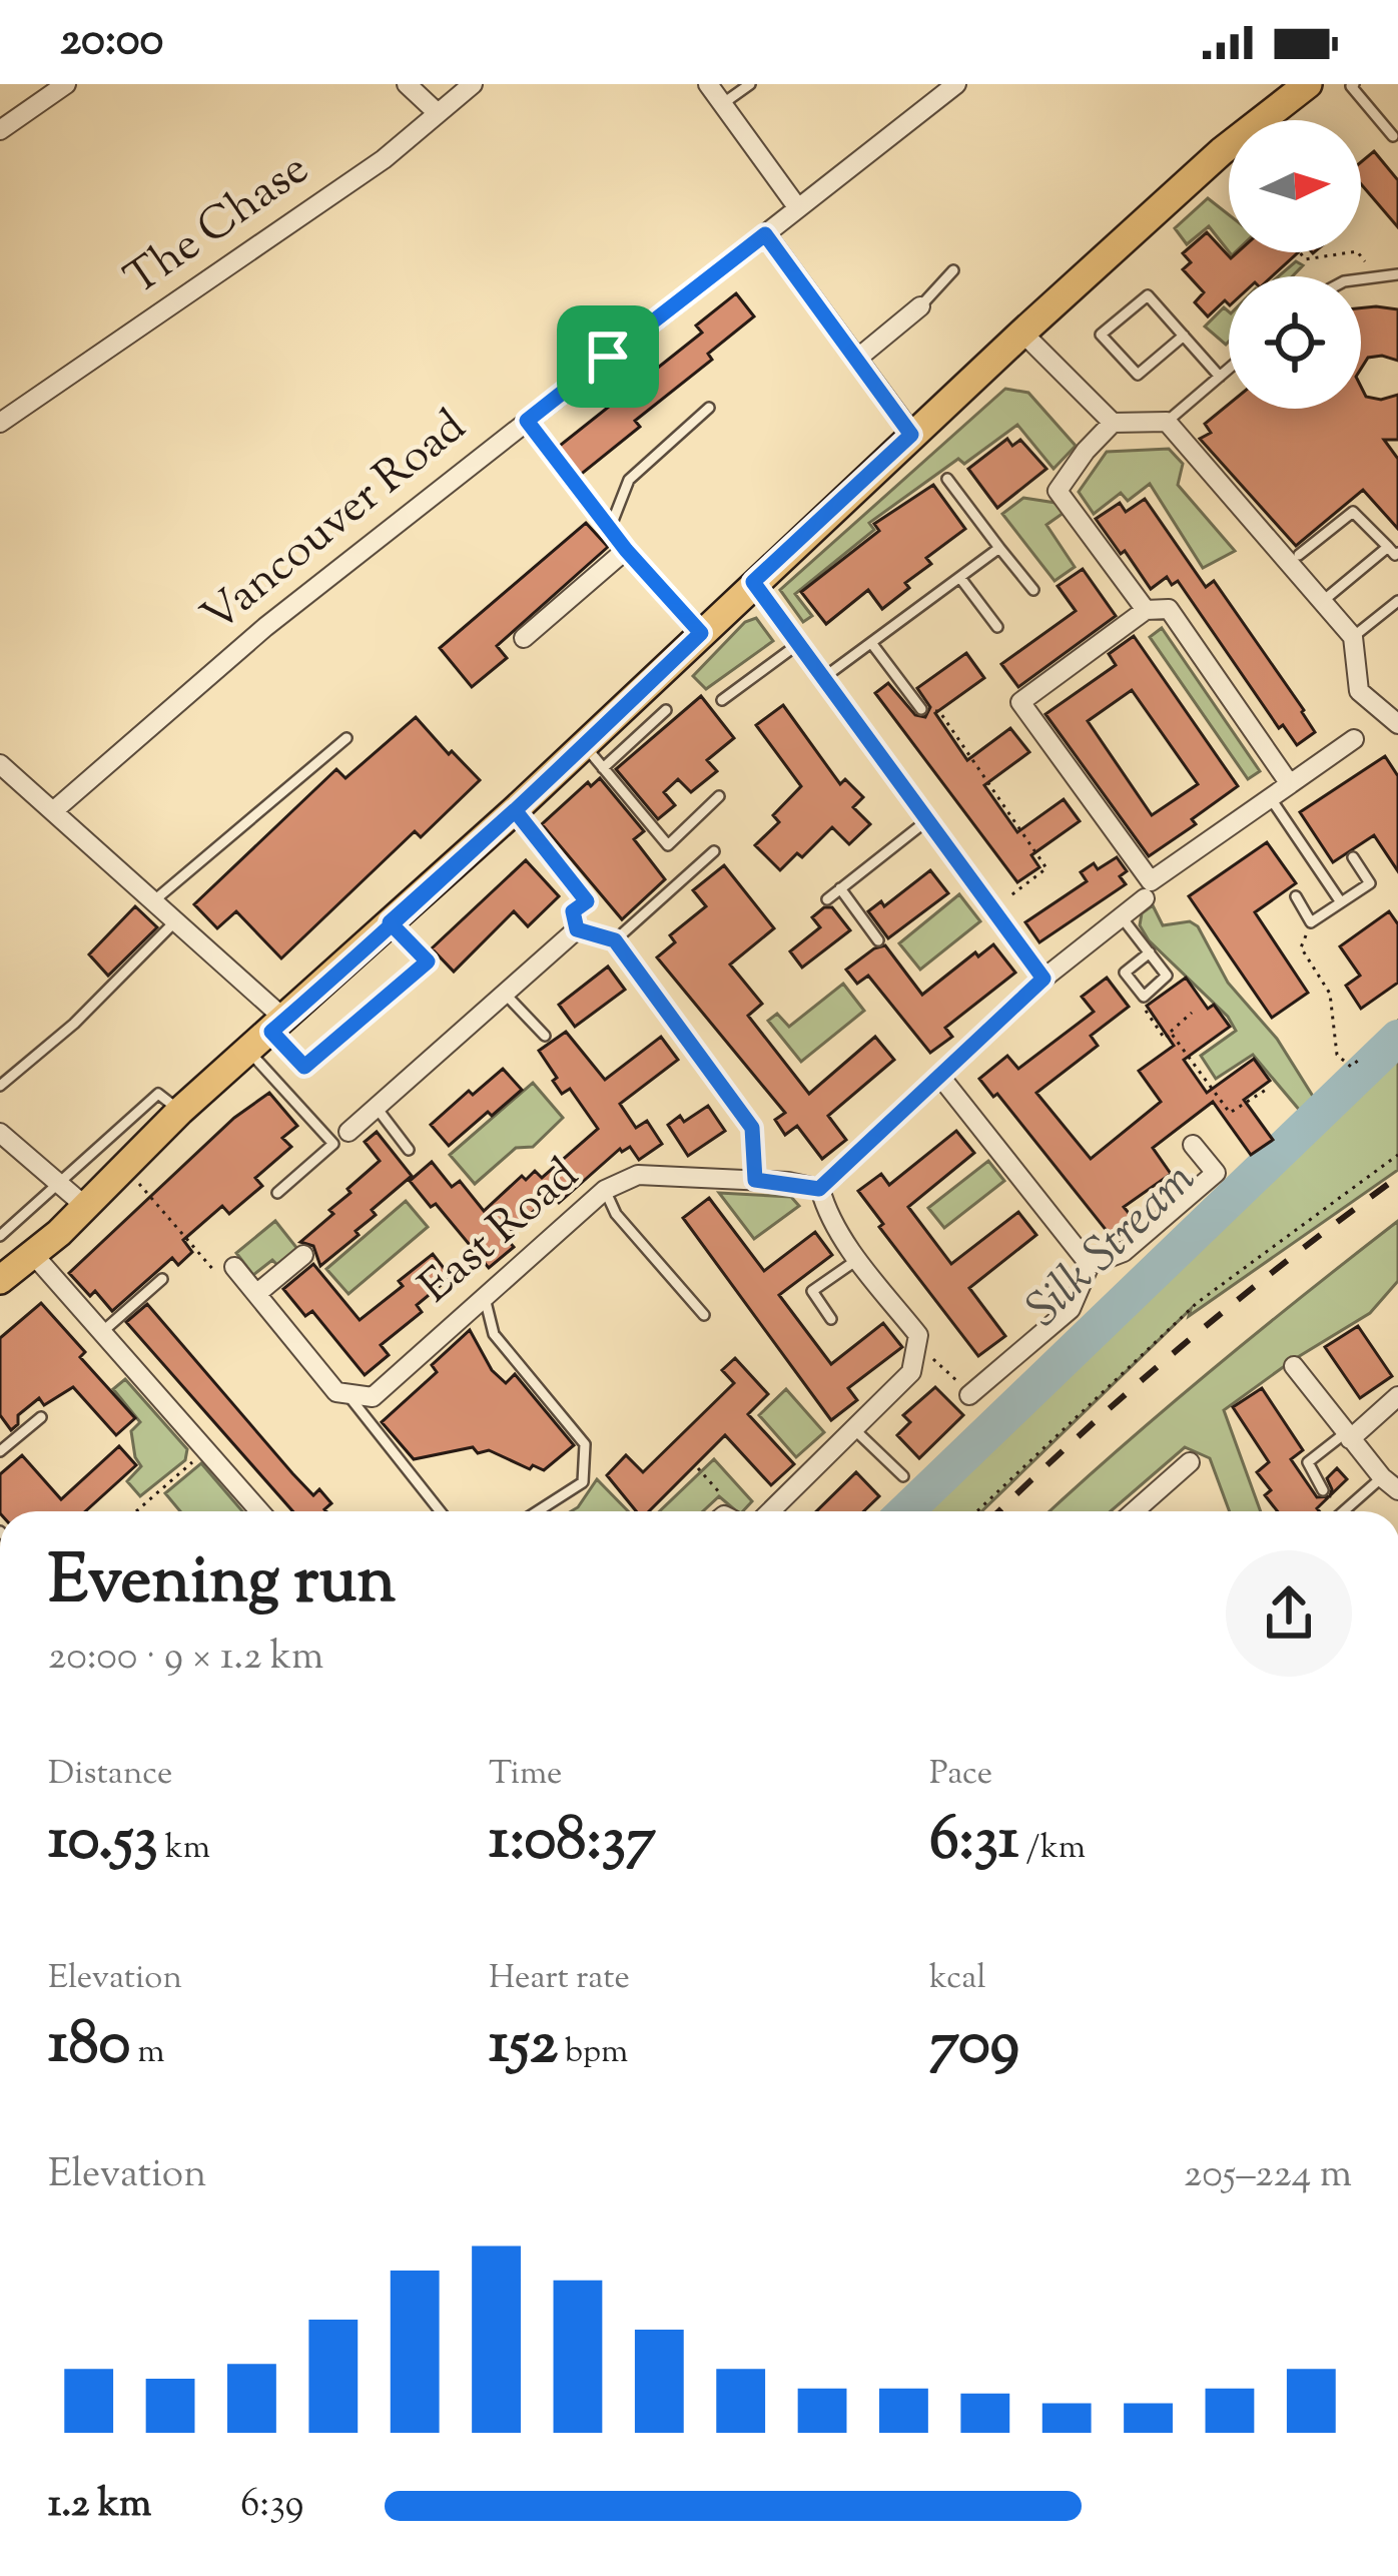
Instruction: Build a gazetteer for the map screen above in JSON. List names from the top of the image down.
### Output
{
  "streets": {
    "street": ["The Chase", "Vancouver Road", "East Road"]
  },
  "water": ["Silk Stream"],
  "north": "right",
  "page": {
    "status": "20:00",
    "heading": ["Evening run", "20:00 · 9 × 1.2 km"],
    "stats": [
      ["Distance", "10.53 km"],
      ["Time", "1:08:37"],
      ["Pace", "6:31 /km"],
      ["Elevation", "180 m"],
      ["Heart rate", "152 bpm"],
      ["kcal", "709"]
    ],
    "chart": ["Elevation", "205–224 m"],
    "list": [
      {
        "name": "1.2 km",
        "note": "6:39"
      }
    ]
  }
}
